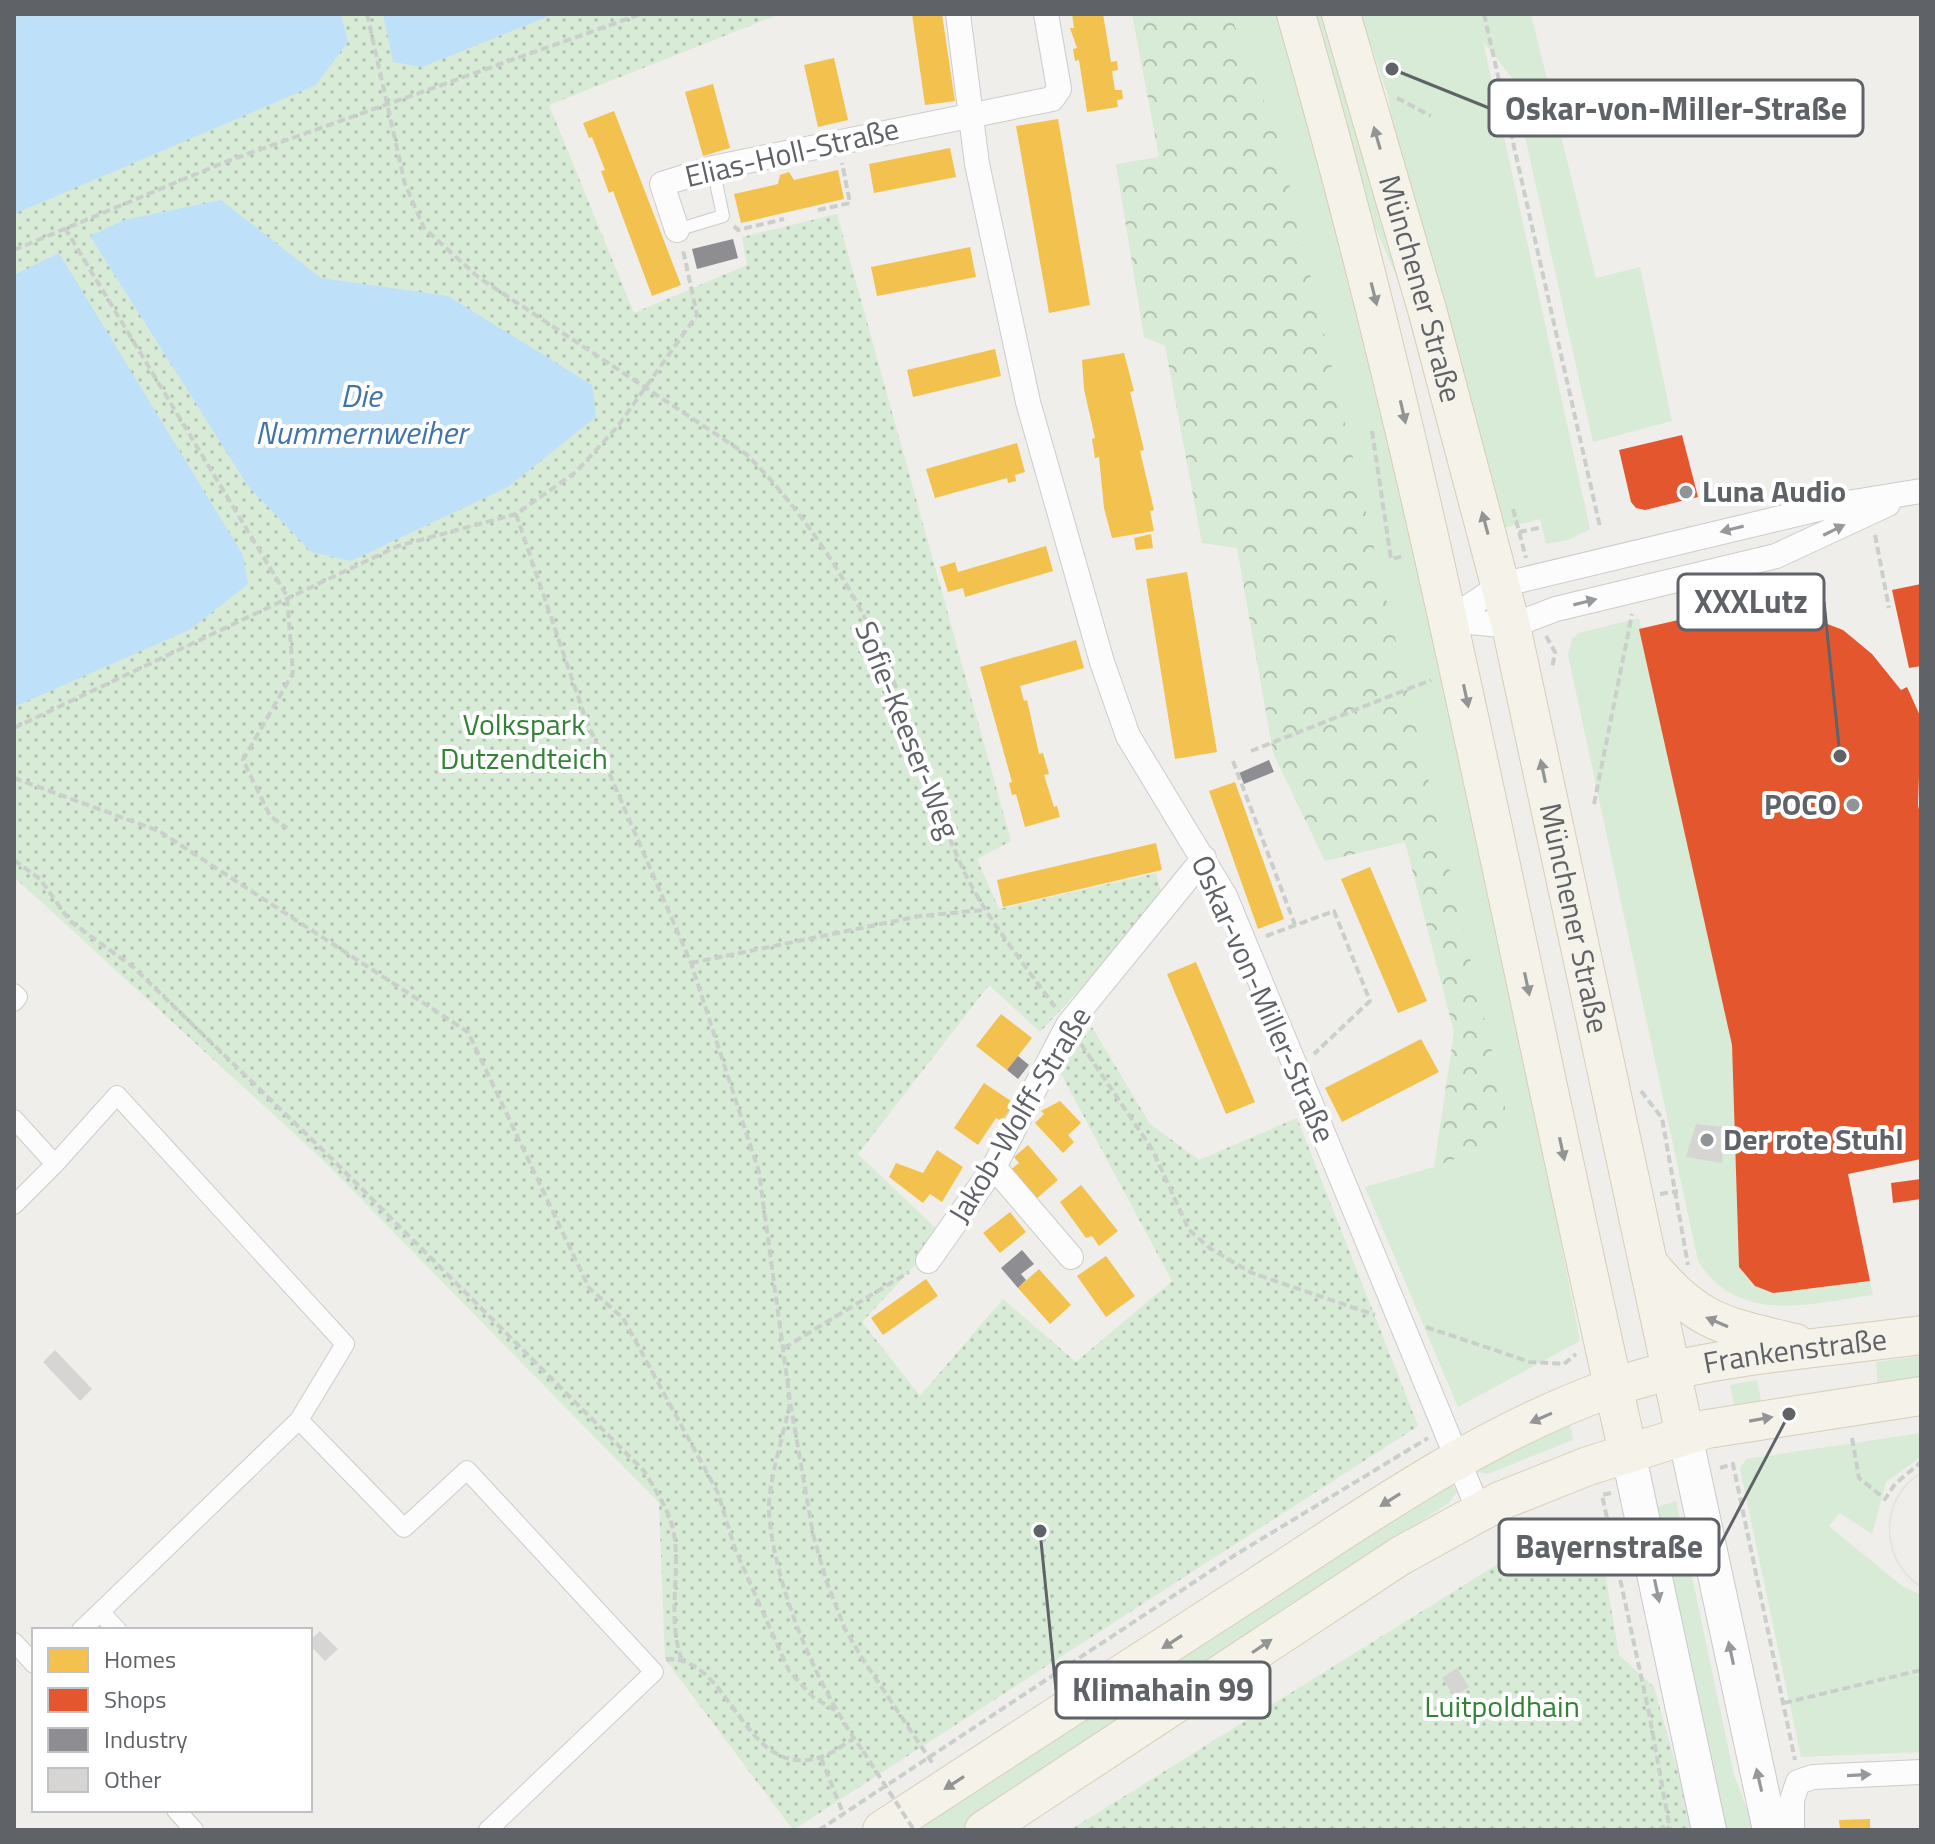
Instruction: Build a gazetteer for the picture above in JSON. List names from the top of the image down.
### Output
{
  "streets": {
    "main road": ["Münchener Straße", "Frankenstraße"],
    "street": ["Elias-Holl-Straße", "Oskar-von-Miller-Straße", "Jakob-Wolff-Straße"],
    "path": ["Sofie-Keeser-Weg"]
  },
  "crossings": [
    ["Elias-Holl-Straße", "Oskar-von-Miller-Straße"],
    ["Münchener Straße", "Frankenstraße"],
    ["Sofie-Keeser-Weg", "Jakob-Wolff-Straße"],
    ["Oskar-von-Miller-Straße", "Jakob-Wolff-Straße"],
    ["Oskar-von-Miller-Straße", "Frankenstraße"]
  ],
  "water": ["Die Nummernweiher"],
  "parks": ["Volkspark Dutzendteich", "Luitpoldhain"],
  "places": [
    "Oskar-von-Miller-Straße",
    "Luna Audio",
    "XXXLutz",
    "POCO",
    "Der rote Stuhl",
    "Bayernstraße",
    "Klimahain 99"
  ],
  "legend": [
    "Homes",
    "Shops",
    "Industry",
    "Other"
  ]
}
